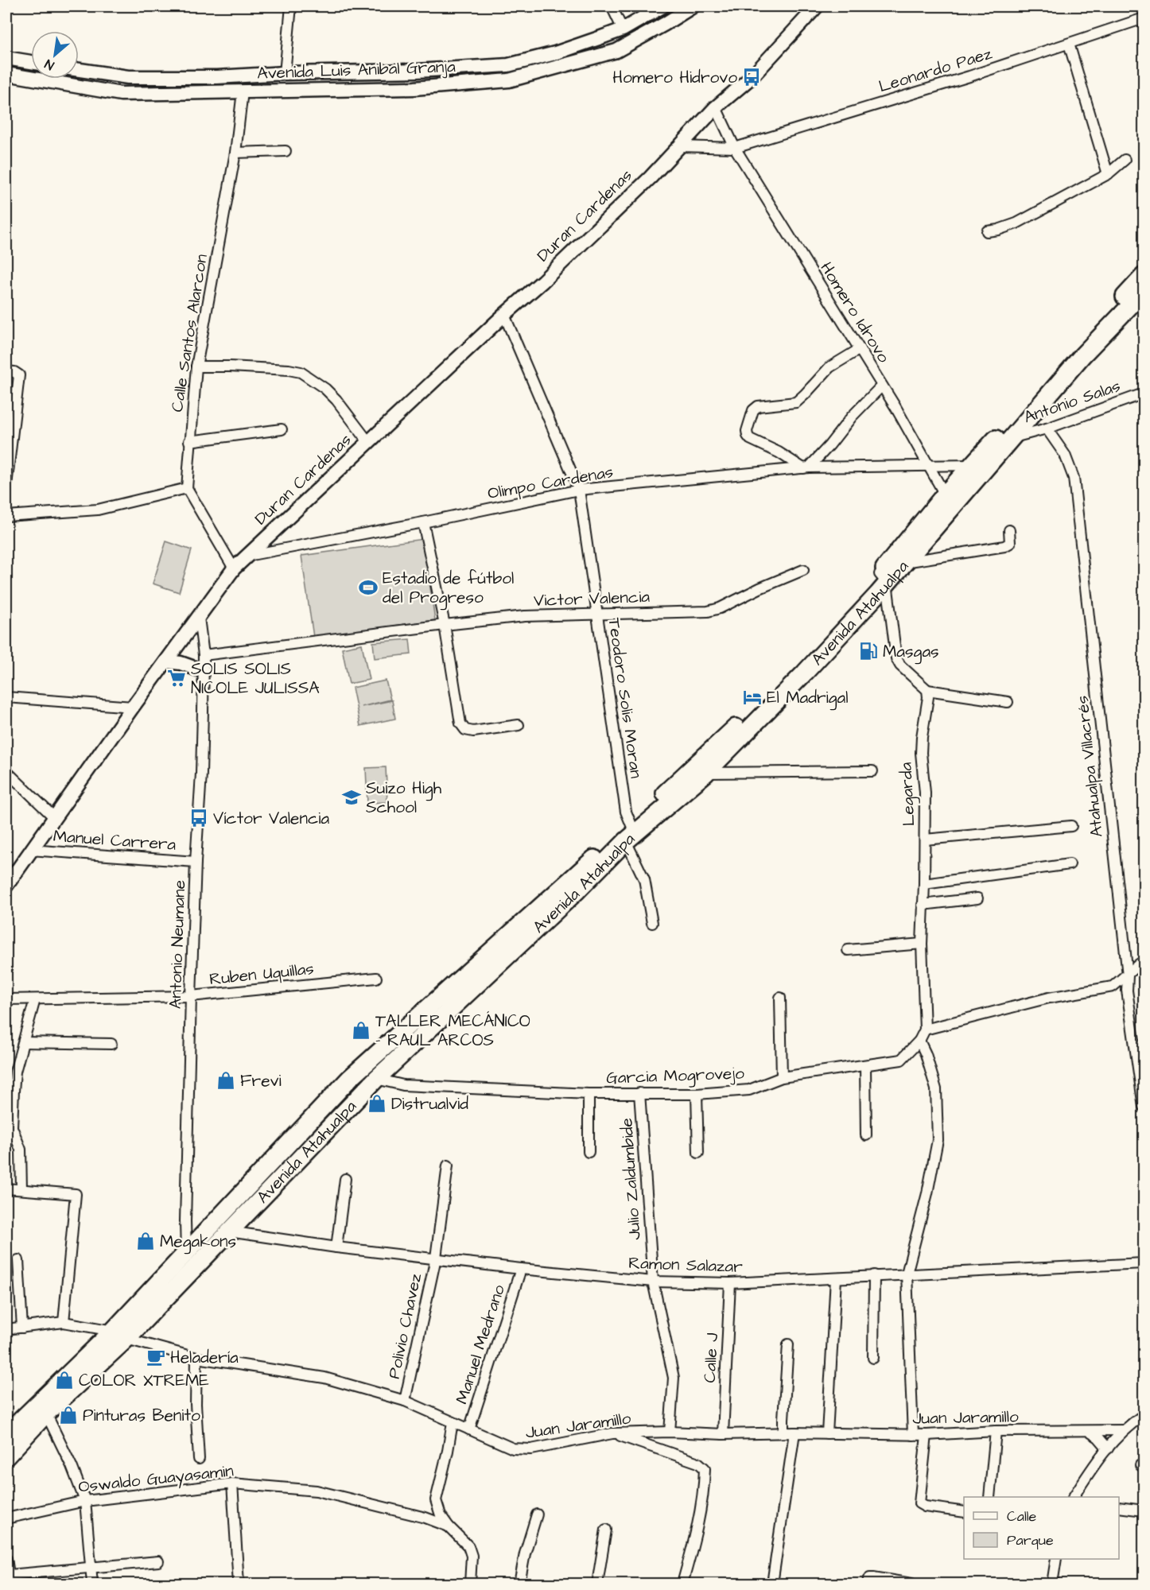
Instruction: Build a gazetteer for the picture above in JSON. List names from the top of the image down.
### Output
{
  "streets": {
    "highway": ["Avenida Atahualpa"],
    "main road": ["Avenida Luis Anibal Granja", "Duran Cardenas"],
    "street": [
      "Leonardo Paez",
      "Homero Idrovo",
      "Calle Santos Alarcon",
      "Antonio Salas",
      "Olimpo Cardenas",
      "Victor Valencia",
      "Teodoro Solis Moran",
      "Atahualpa Villacrés",
      "Legarda",
      "Manuel Carrera",
      "Antonio Neumane",
      "Ruben Uquillas",
      "Garcia Mogrovejo",
      "Julio Zaldumbide",
      "Ramon Salazar",
      "Polivio Chavez",
      "Manuel Medrano",
      "Calle J",
      "Juan Jaramillo",
      "Oswaldo Guayasamin"
    ]
  },
  "crossings": [
    ["Avenida Luis Anibal Granja", "Calle Santos Alarcon"],
    ["Leonardo Paez", "Homero Idrovo"],
    ["Duran Cardenas", "Homero Idrovo"],
    ["Duran Cardenas", "Olimpo Cardenas"],
    ["Duran Cardenas", "Teodoro Solis Moran"],
    ["Duran Cardenas", "Manuel Carrera"],
    ["Duran Cardenas", "Antonio Neumane"],
    ["Homero Idrovo", "Olimpo Cardenas"],
    ["Homero Idrovo", "Avenida Atahualpa"],
    ["Antonio Salas", "Avenida Atahualpa"],
    ["Antonio Salas", "Atahualpa Villacrés"],
    ["Olimpo Cardenas", "Avenida Atahualpa"],
    ["Olimpo Cardenas", "Teodoro Solis Moran"],
    ["Victor Valencia", "Teodoro Solis Moran"],
    ["Victor Valencia", "Antonio Neumane"],
    ["Avenida Atahualpa", "Teodoro Solis Moran"],
    ["Avenida Atahualpa", "Antonio Neumane"],
    ["Avenida Atahualpa", "Garcia Mogrovejo"],
    ["Avenida Atahualpa", "Ramon Salazar"],
    ["Avenida Atahualpa", "Juan Jaramillo"],
    ["Legarda", "Garcia Mogrovejo"],
    ["Manuel Carrera", "Antonio Neumane"],
    ["Antonio Neumane", "Ruben Uquillas"],
    ["Garcia Mogrovejo", "Julio Zaldumbide"],
    ["Julio Zaldumbide", "Ramon Salazar"],
    ["Julio Zaldumbide", "Juan Jaramillo"],
    ["Ramon Salazar", "Polivio Chavez"],
    ["Ramon Salazar", "Manuel Medrano"],
    ["Ramon Salazar", "Calle J"],
    ["Polivio Chavez", "Juan Jaramillo"],
    ["Manuel Medrano", "Juan Jaramillo"],
    ["Calle J", "Juan Jaramillo"]
  ],
  "places": {
    "bus stop": ["Homero Hidrovo", "Víctor Valencia"],
    "sports": ["Estadio de fútbol del Progreso"],
    "fuel station": ["Masgas"],
    "supermarket": ["SOLIS SOLIS NICOLE JULISSA"],
    "hotel": ["El Madrigal"],
    "school or university": ["Suizo High School"],
    "shop": [
      "TALLER MECÁNICO - RAUL ARCOS",
      "Frevi",
      "Distrualvid",
      "Megakons",
      "COLOR XTREME",
      "Pinturas Benito"
    ],
    "cafe": ["Heladería"]
  },
  "legend": ["Calle", "Parque"],
  "north": "bottom left"
}
